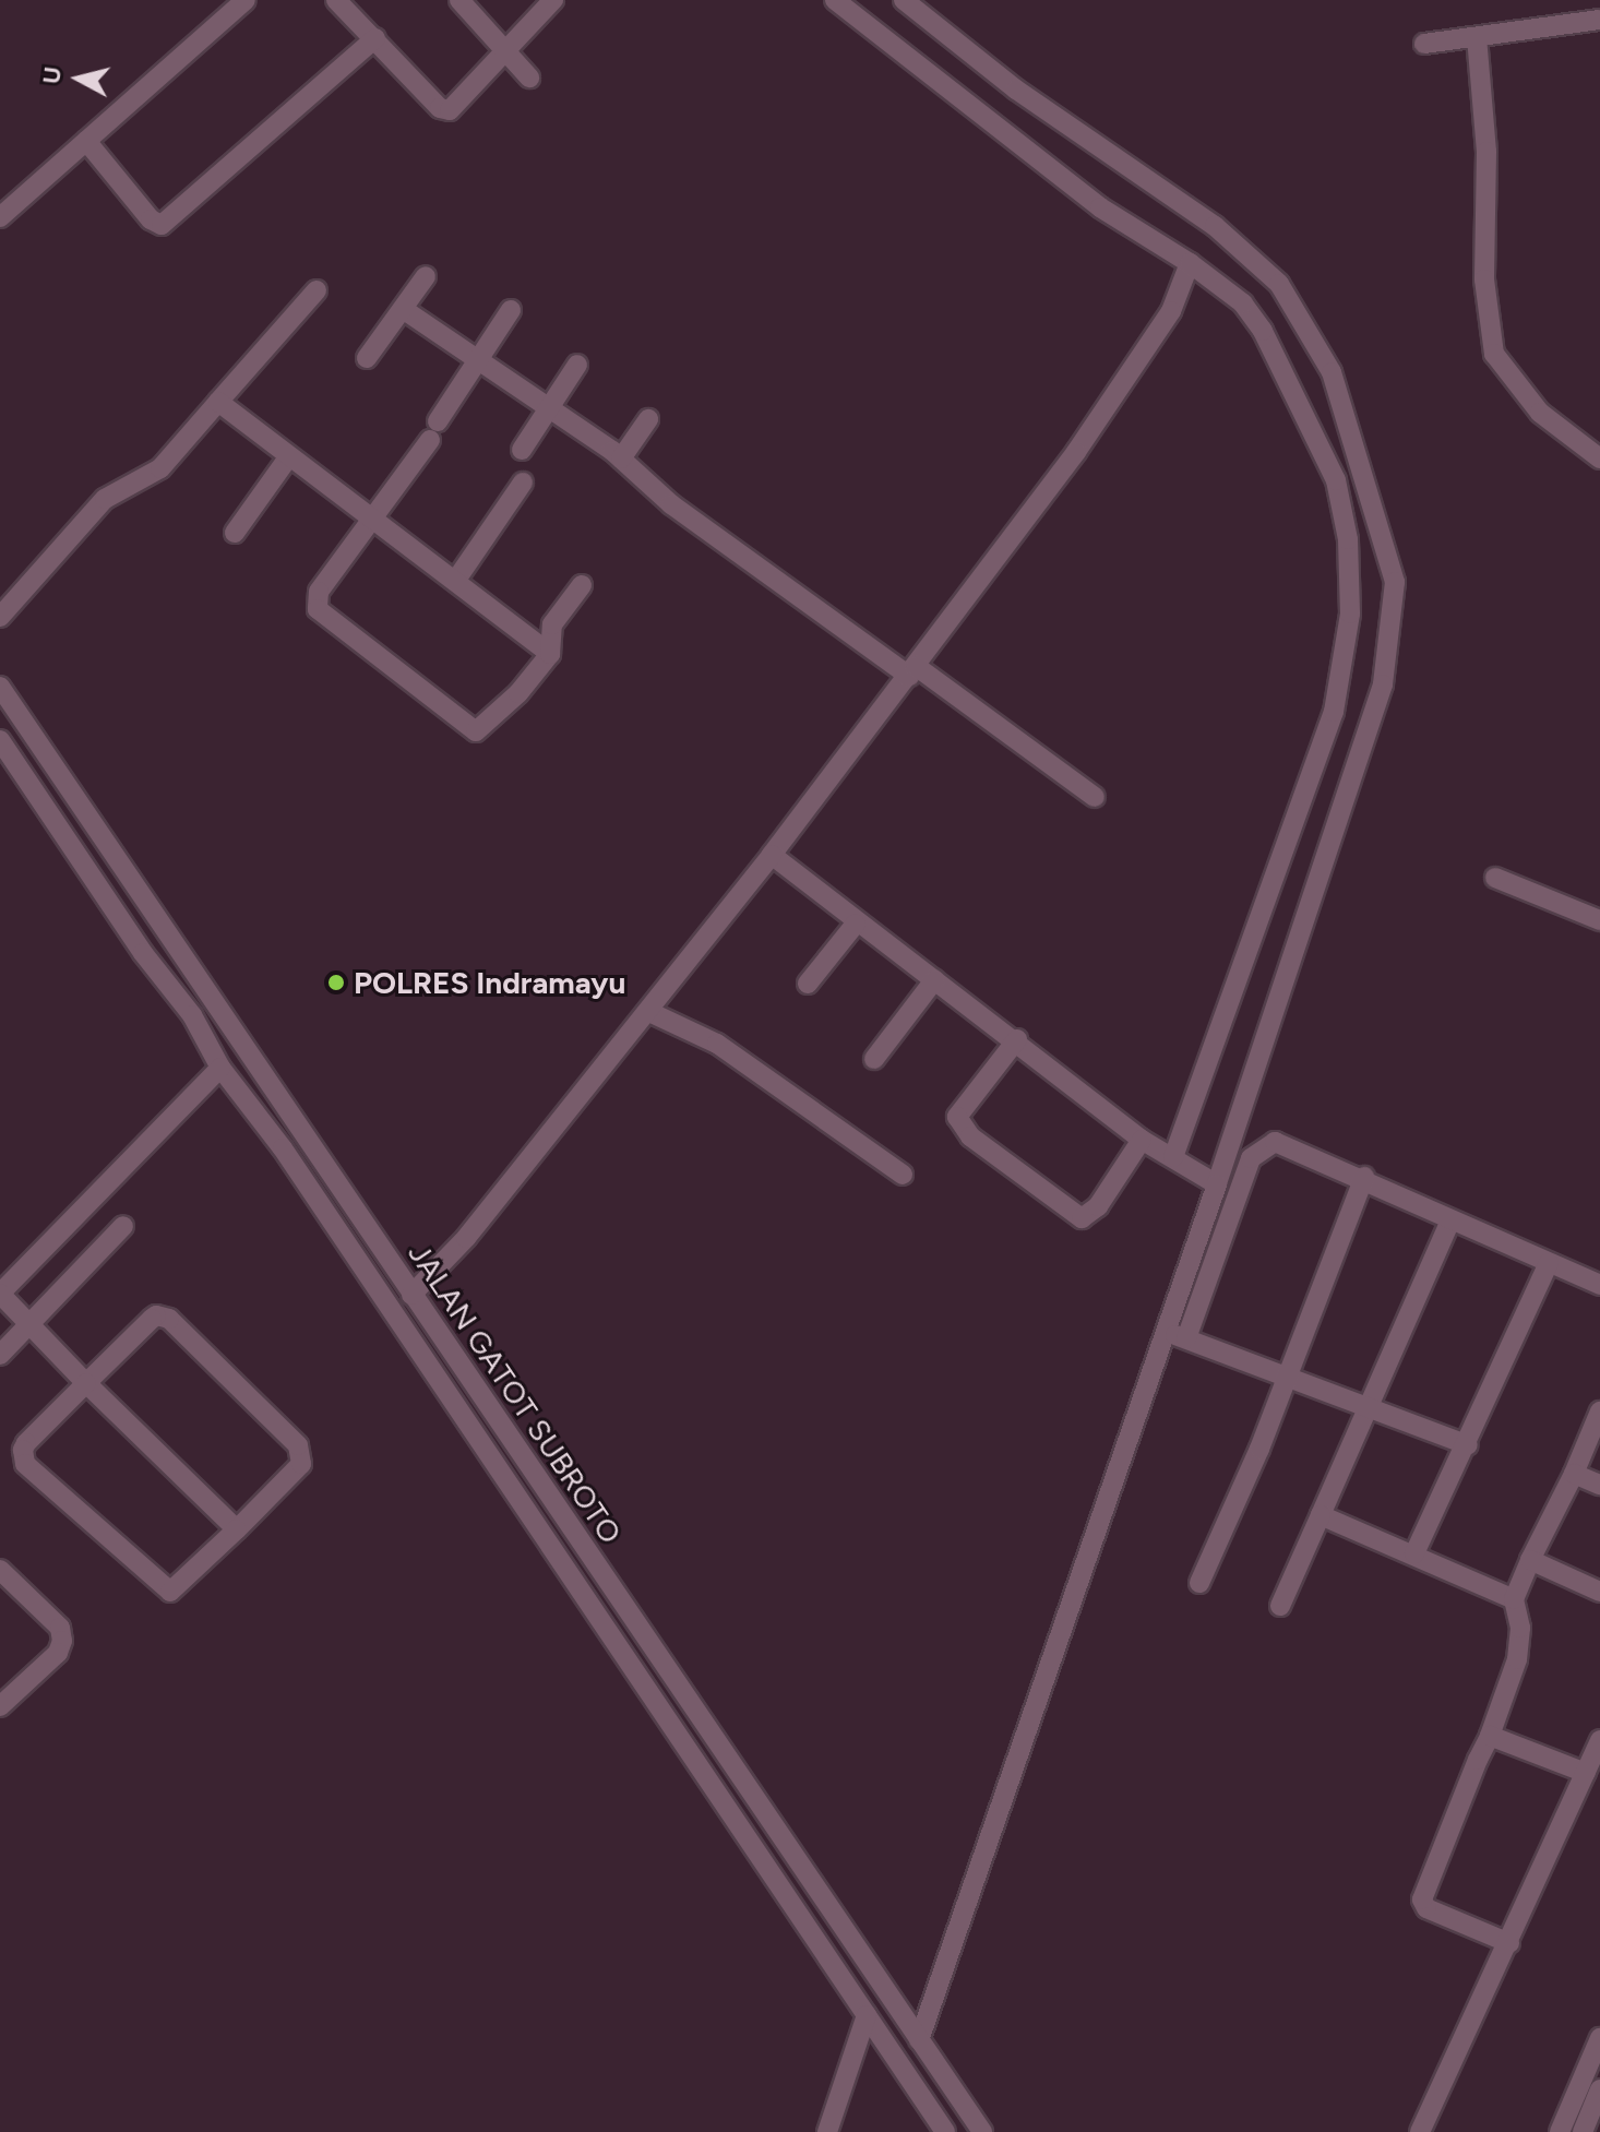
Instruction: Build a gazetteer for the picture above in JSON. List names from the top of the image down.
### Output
{
  "streets": {
    "street": ["JALAN GATOT SUBROTO"]
  },
  "places": ["POLRES Indramayu"],
  "north": "left"
}
